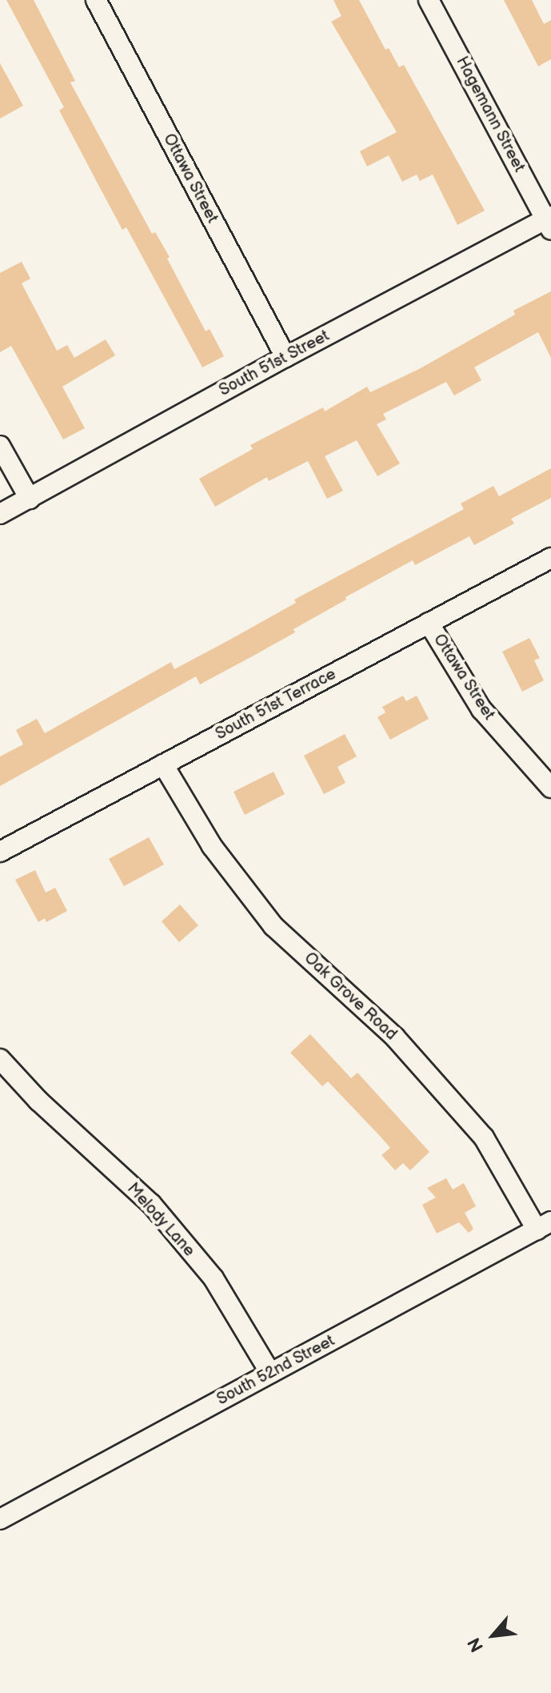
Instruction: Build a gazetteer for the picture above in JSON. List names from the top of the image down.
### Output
{
  "streets": {
    "street": [
      "Hagemann Street",
      "Ottawa Street",
      "South 51st Street",
      "South 51st Terrace",
      "Oak Grove Road",
      "Melody Lane",
      "South 52nd Street"
    ]
  },
  "crossings": [
    ["Hagemann Street", "South 51st Street"],
    ["Ottawa Street", "South 51st Street"],
    ["Ottawa Street", "South 51st Terrace"],
    ["South 51st Terrace", "Oak Grove Road"],
    ["Oak Grove Road", "South 52nd Street"],
    ["Melody Lane", "South 52nd Street"]
  ],
  "north": "bottom left"
}
